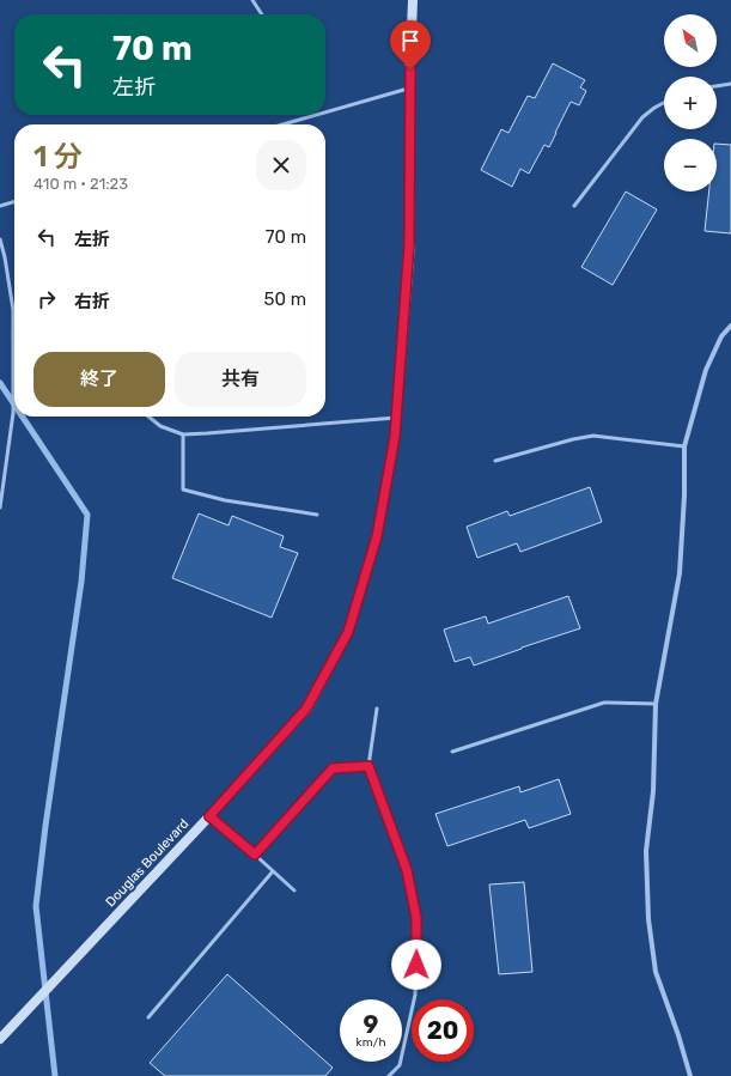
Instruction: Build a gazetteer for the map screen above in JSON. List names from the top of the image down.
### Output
{
  "streets": {
    "street": ["Douglas Boulevard"]
  },
  "north": "top left",
  "page": {
    "map_buttons": ["+", "−"],
    "turn": ["70 m", "左折"],
    "heading": ["1 分", "410 m · 21:23"],
    "list": [
      {
        "name": "左折",
        "value": "70 m"
      },
      {
        "name": "右折",
        "value": "50 m"
      }
    ],
    "buttons": ["終了", "共有"],
    "speed": "9 km/h",
    "limit": "20"
  }
}
